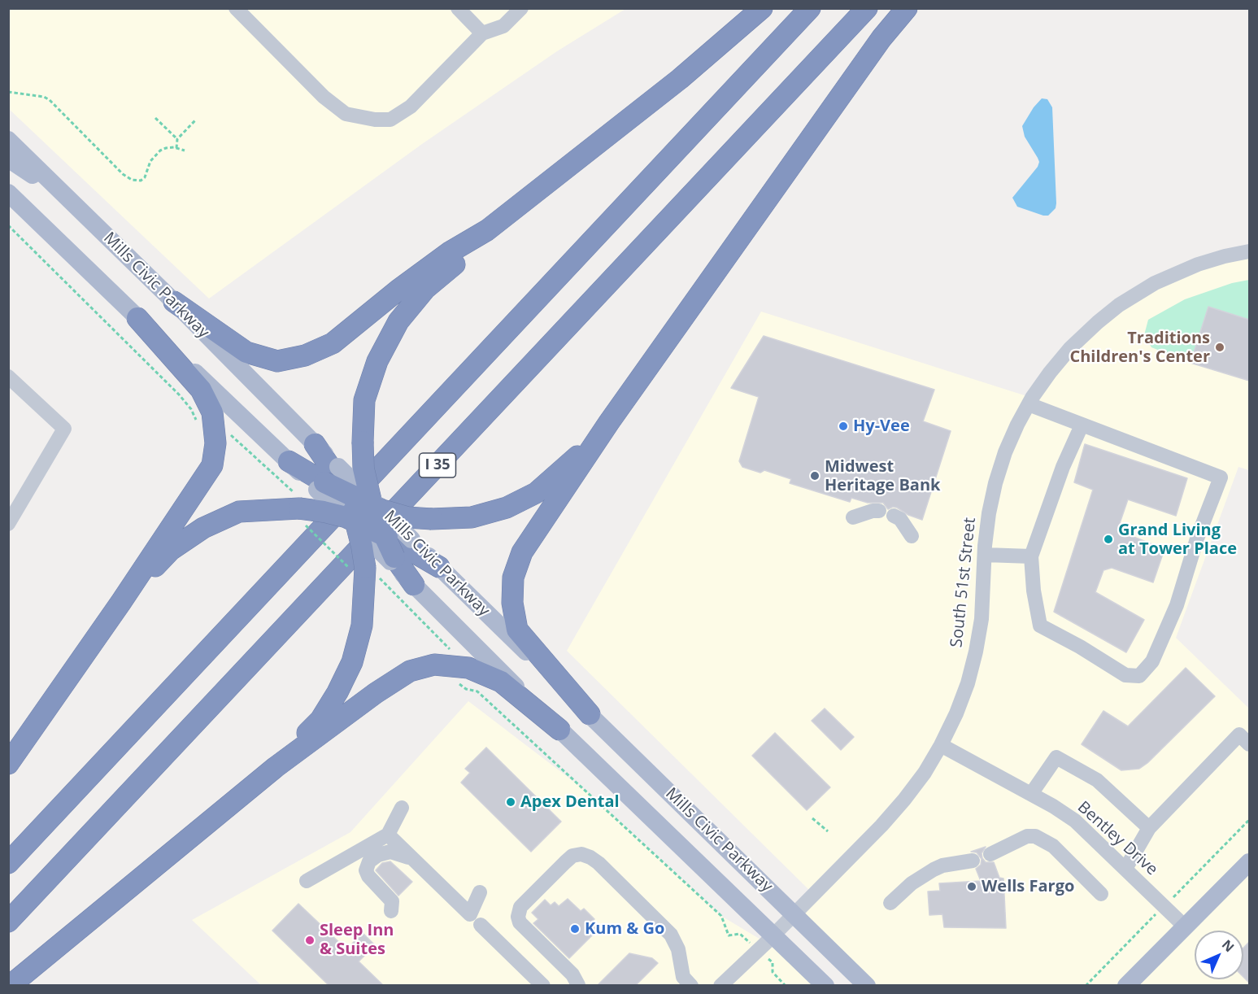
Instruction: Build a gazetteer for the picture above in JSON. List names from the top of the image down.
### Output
{
  "streets": {
    "highway": ["I 35"],
    "main road": ["Mills Civic Parkway"],
    "street": ["South 51st Street", "Bentley Drive"]
  },
  "crossings": [
    ["Mills Civic Parkway", "South 51st Street"],
    ["South 51st Street", "Bentley Drive"]
  ],
  "places": [
    "Traditions Children's Center",
    "Hy-Vee",
    "Midwest Heritage Bank",
    "Grand Living at Tower Place",
    "Apex Dental",
    "Wells Fargo",
    "Kum & Go",
    "Sleep Inn & Suites"
  ],
  "north": "top right"
}
